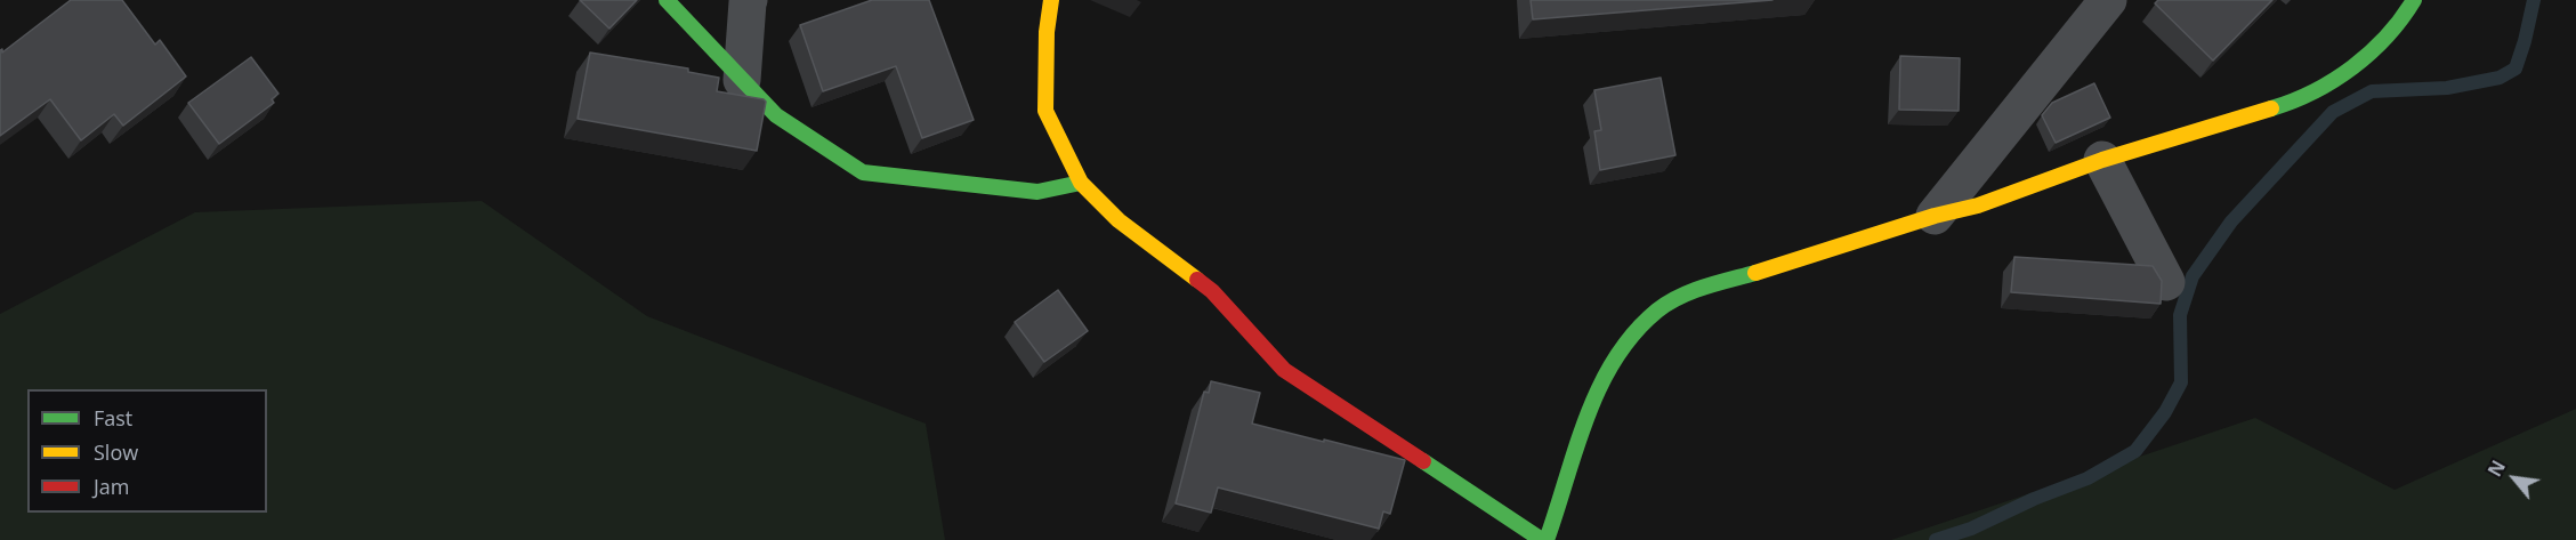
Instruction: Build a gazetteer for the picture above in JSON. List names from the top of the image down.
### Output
{
  "legend": ["Fast", "Slow", "Jam"],
  "north": "top left"
}
